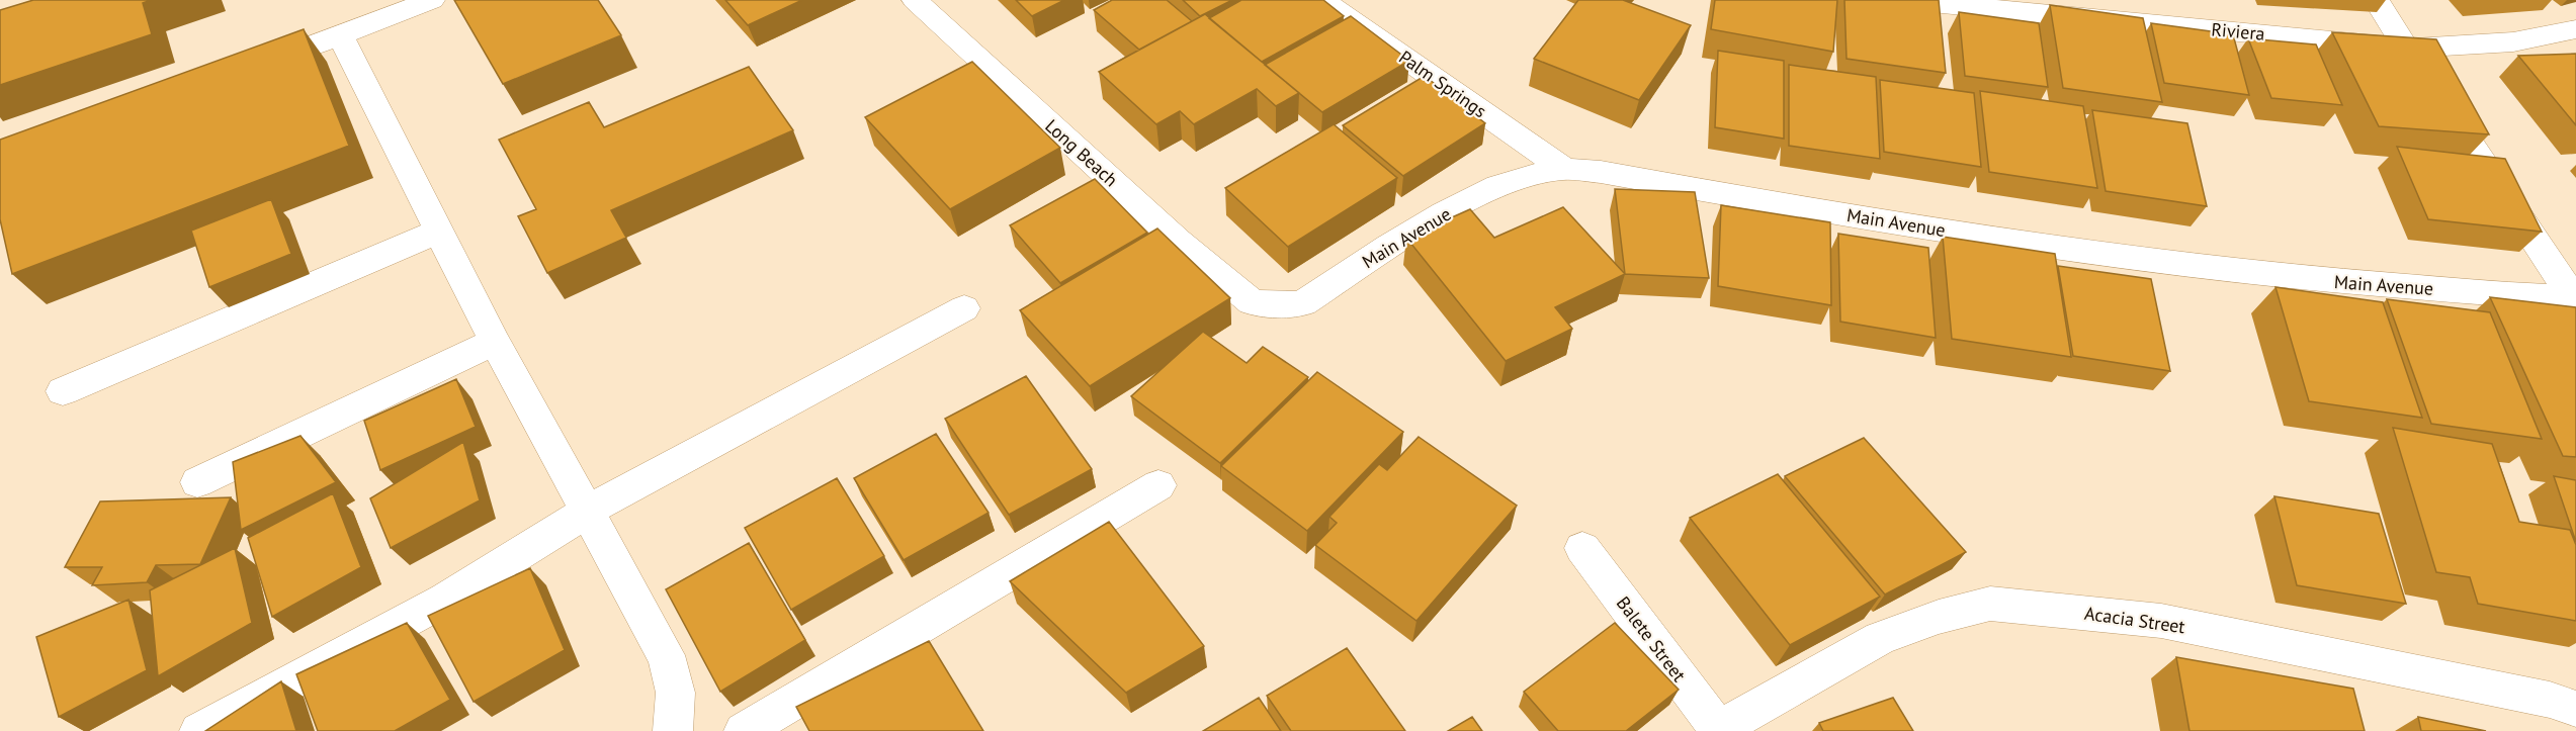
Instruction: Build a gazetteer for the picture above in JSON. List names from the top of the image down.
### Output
{
  "streets": {
    "street": [
      "Riviera",
      "Palm Springs",
      "Long Beach",
      "Main Avenue",
      "Acacia Street",
      "Balete Street"
    ]
  },
  "crossings": [
    ["Palm Springs", "Main Avenue"],
    ["Long Beach", "Main Avenue"],
    ["Acacia Street", "Balete Street"]
  ]
}
